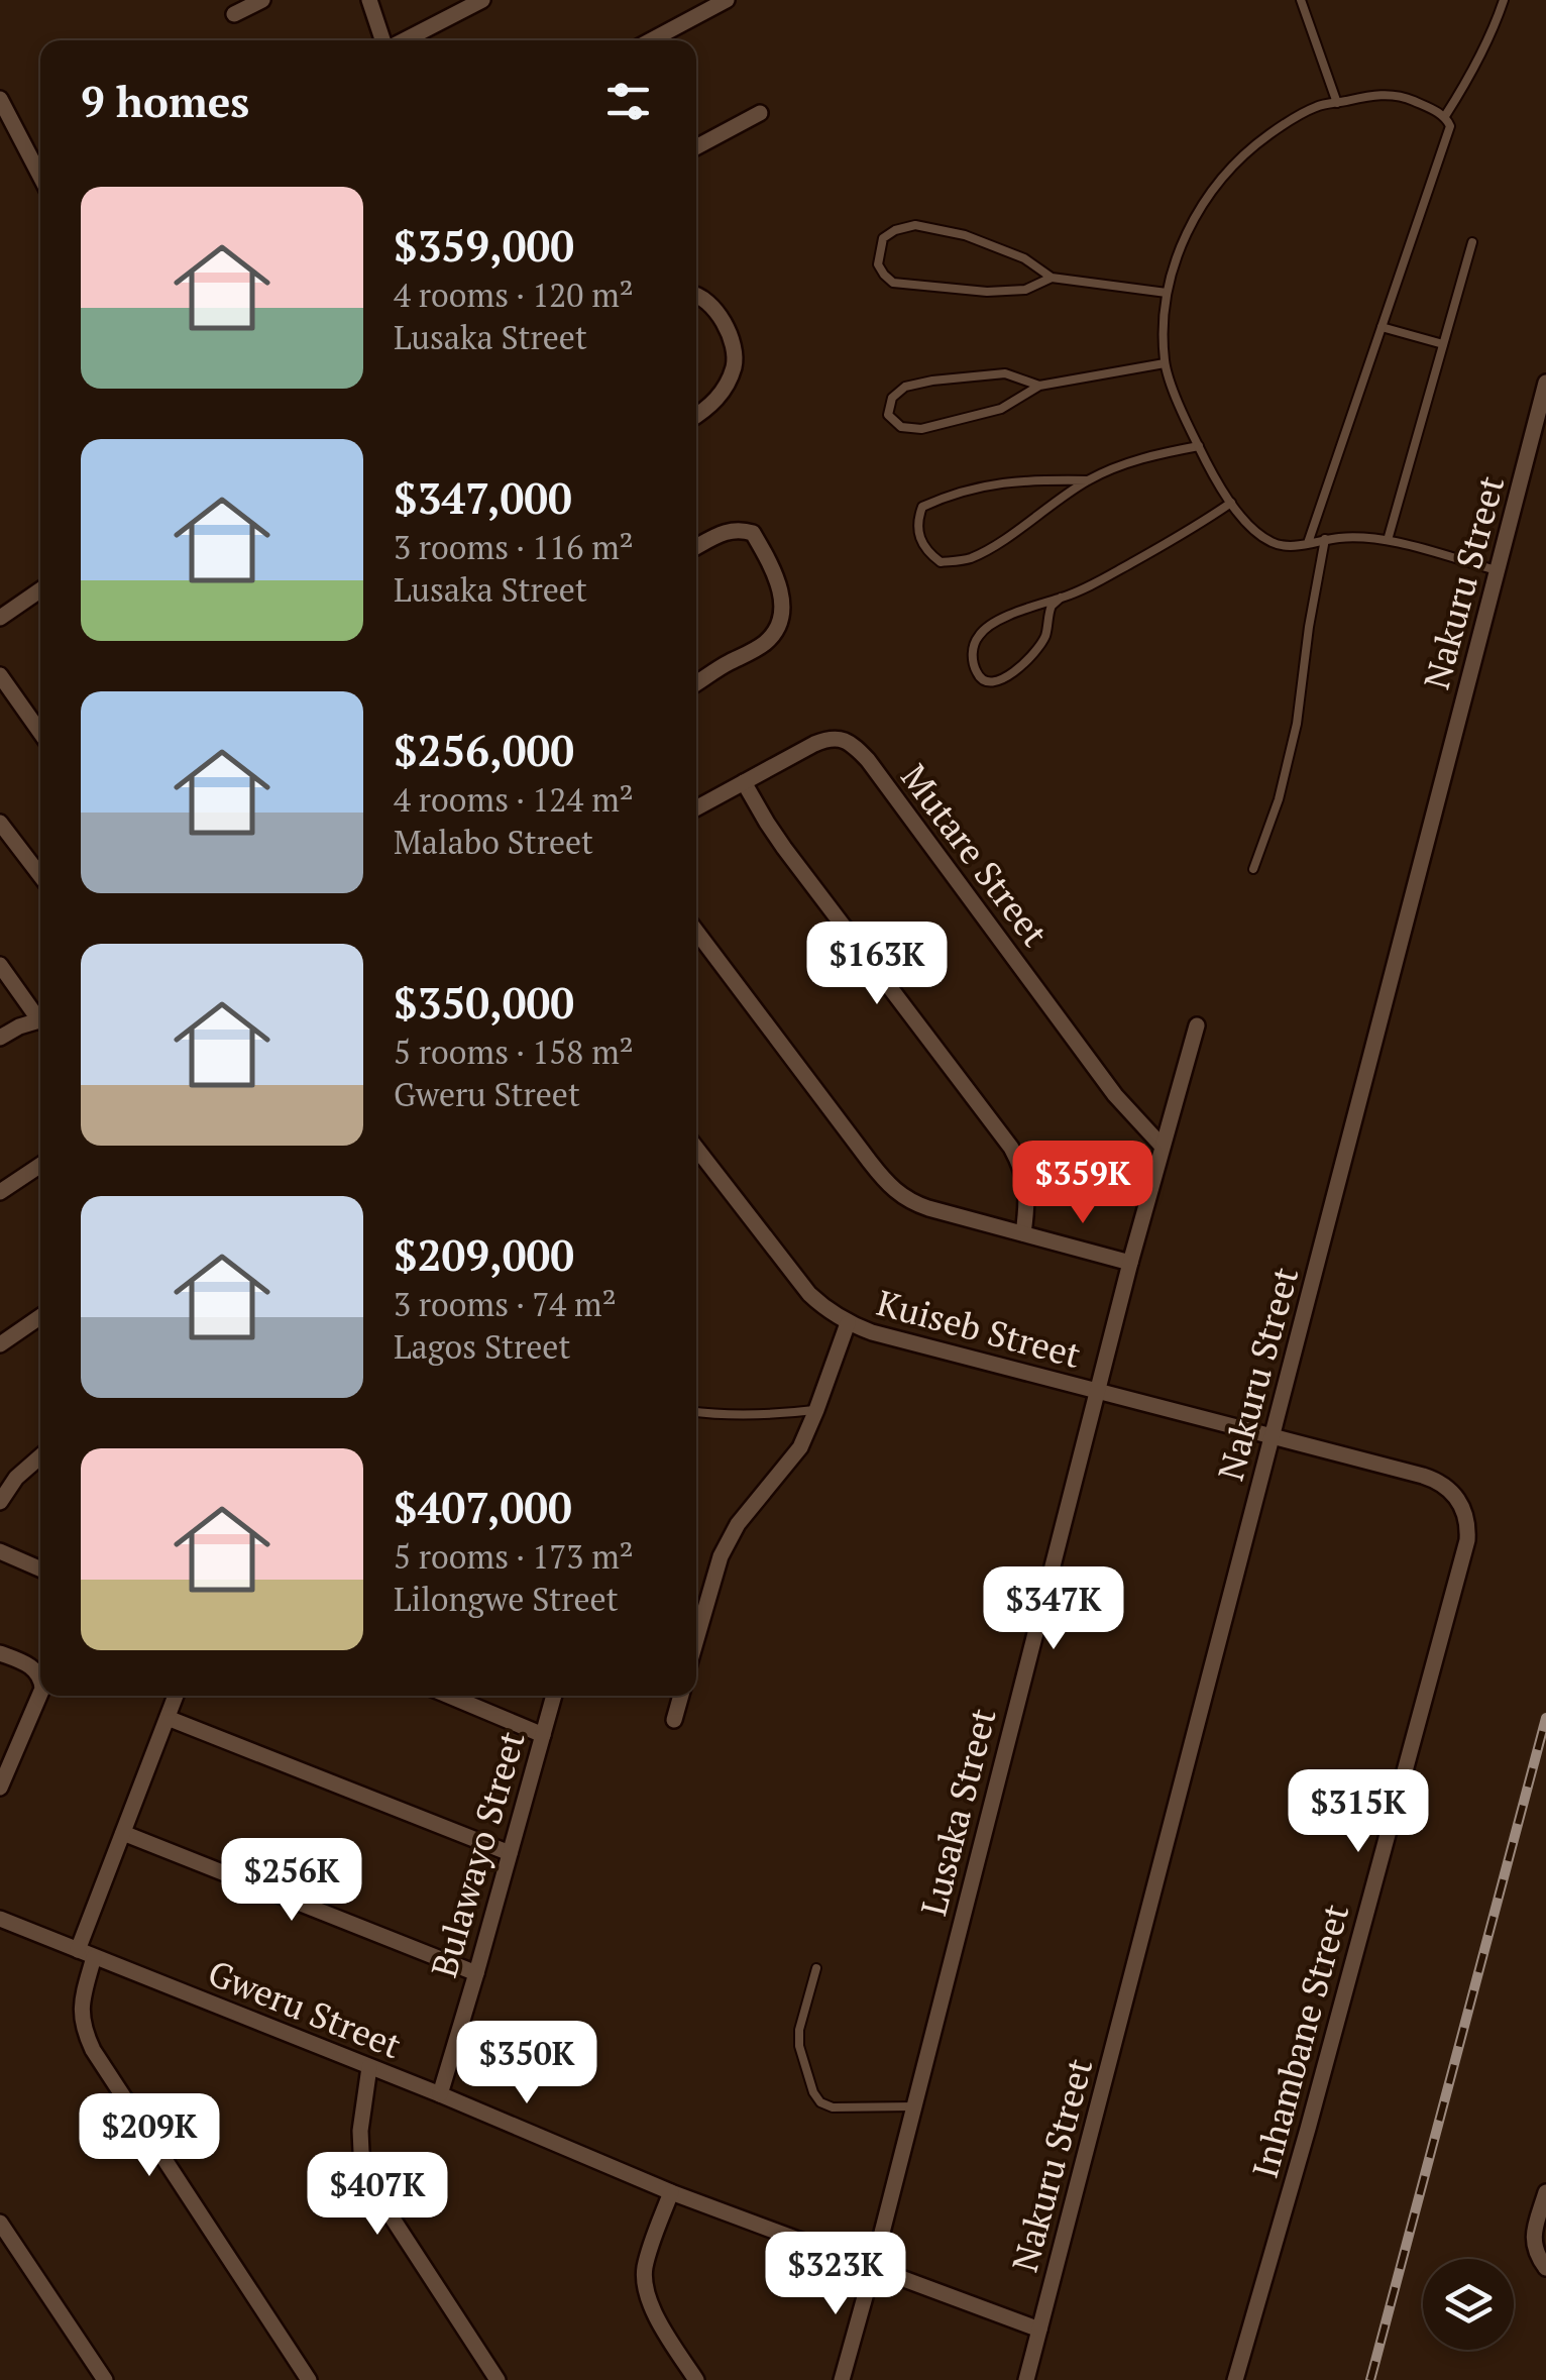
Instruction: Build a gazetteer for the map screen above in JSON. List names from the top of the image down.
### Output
{
  "streets": {
    "street": [
      "Nakuru Street",
      "Mutare Street",
      "Kuiseb Street",
      "Lusaka Street",
      "Bulawayo Street",
      "Gweru Street",
      "Inhambane Street"
    ]
  },
  "crossings": [
    ["Nakuru Street", "Kuiseb Street"],
    ["Nakuru Street", "Gweru Street"],
    ["Nakuru Street", "Inhambane Street"],
    ["Mutare Street", "Lusaka Street"],
    ["Kuiseb Street", "Lusaka Street"],
    ["Kuiseb Street", "Inhambane Street"],
    ["Lusaka Street", "Gweru Street"],
    ["Bulawayo Street", "Gweru Street"]
  ],
  "page": {
    "heading": "9 homes",
    "list": [
      {
        "name": "$359,000",
        "note": "4 rooms · 120 m² · Lusaka Street"
      },
      {
        "name": "$347,000",
        "note": "3 rooms · 116 m² · Lusaka Street"
      },
      {
        "name": "$256,000",
        "note": "4 rooms · 124 m² · Malabo Street"
      },
      {
        "name": "$350,000",
        "note": "5 rooms · 158 m² · Gweru Street"
      },
      {
        "name": "$209,000",
        "note": "3 rooms · 74 m² · Lagos Street"
      },
      {
        "name": "$407,000",
        "note": "5 rooms · 173 m² · Lilongwe Street"
      }
    ],
    "price": [
      "$163K",
      "$359K",
      "$347K",
      "$315K",
      "$256K",
      "$350K",
      "$209K",
      "$407K",
      "$323K"
    ]
  }
}
